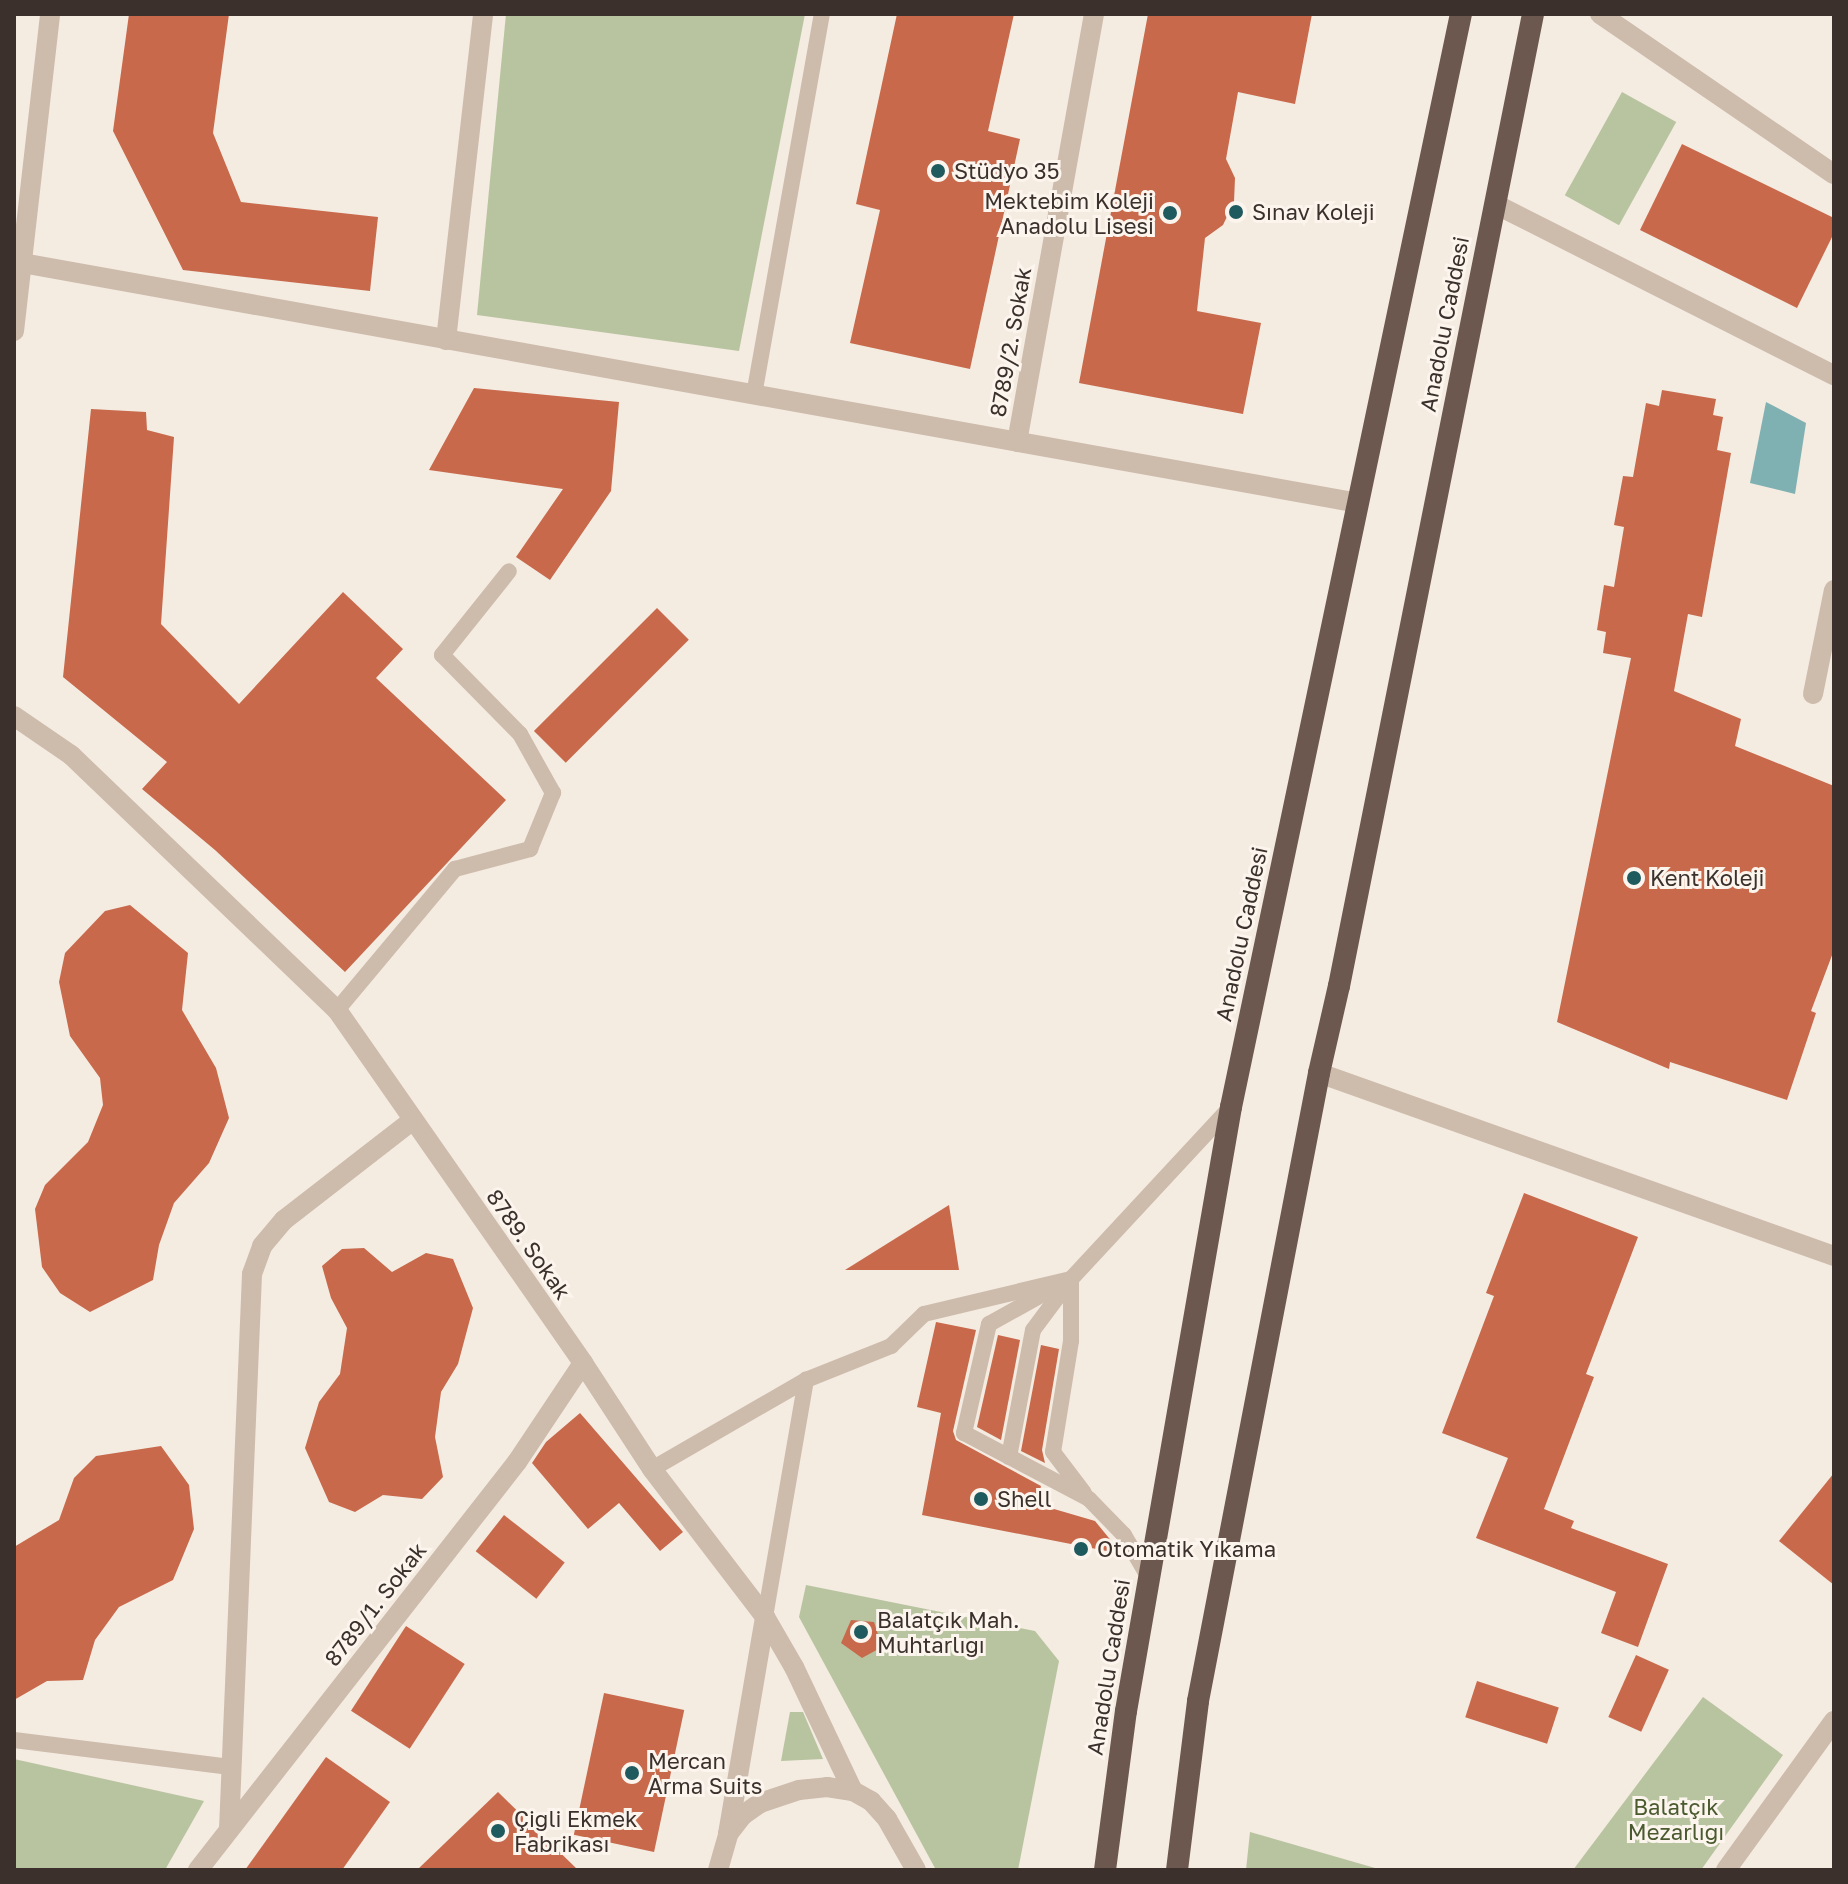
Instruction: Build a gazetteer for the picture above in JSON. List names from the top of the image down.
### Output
{
  "streets": {
    "highway": ["Anadolu Caddesi"],
    "street": ["8789/2. Sokak", "8789. Sokak", "8789/1. Sokak"]
  },
  "crossings": [
    ["8789. Sokak", "8789/1. Sokak"]
  ],
  "parks": ["Balatçık Mezarlığı"],
  "places": [
    "Stüdyo 35",
    "Sınav Koleji",
    "Mektebim Koleji Anadolu Lisesi",
    "Kent Koleji",
    "Shell",
    "Otomatik Yıkama",
    "Balatçık Mah. Muhtarlığı",
    "Mercan Arma Suits",
    "Çiğli Ekmek Fabrikası"
  ]
}
